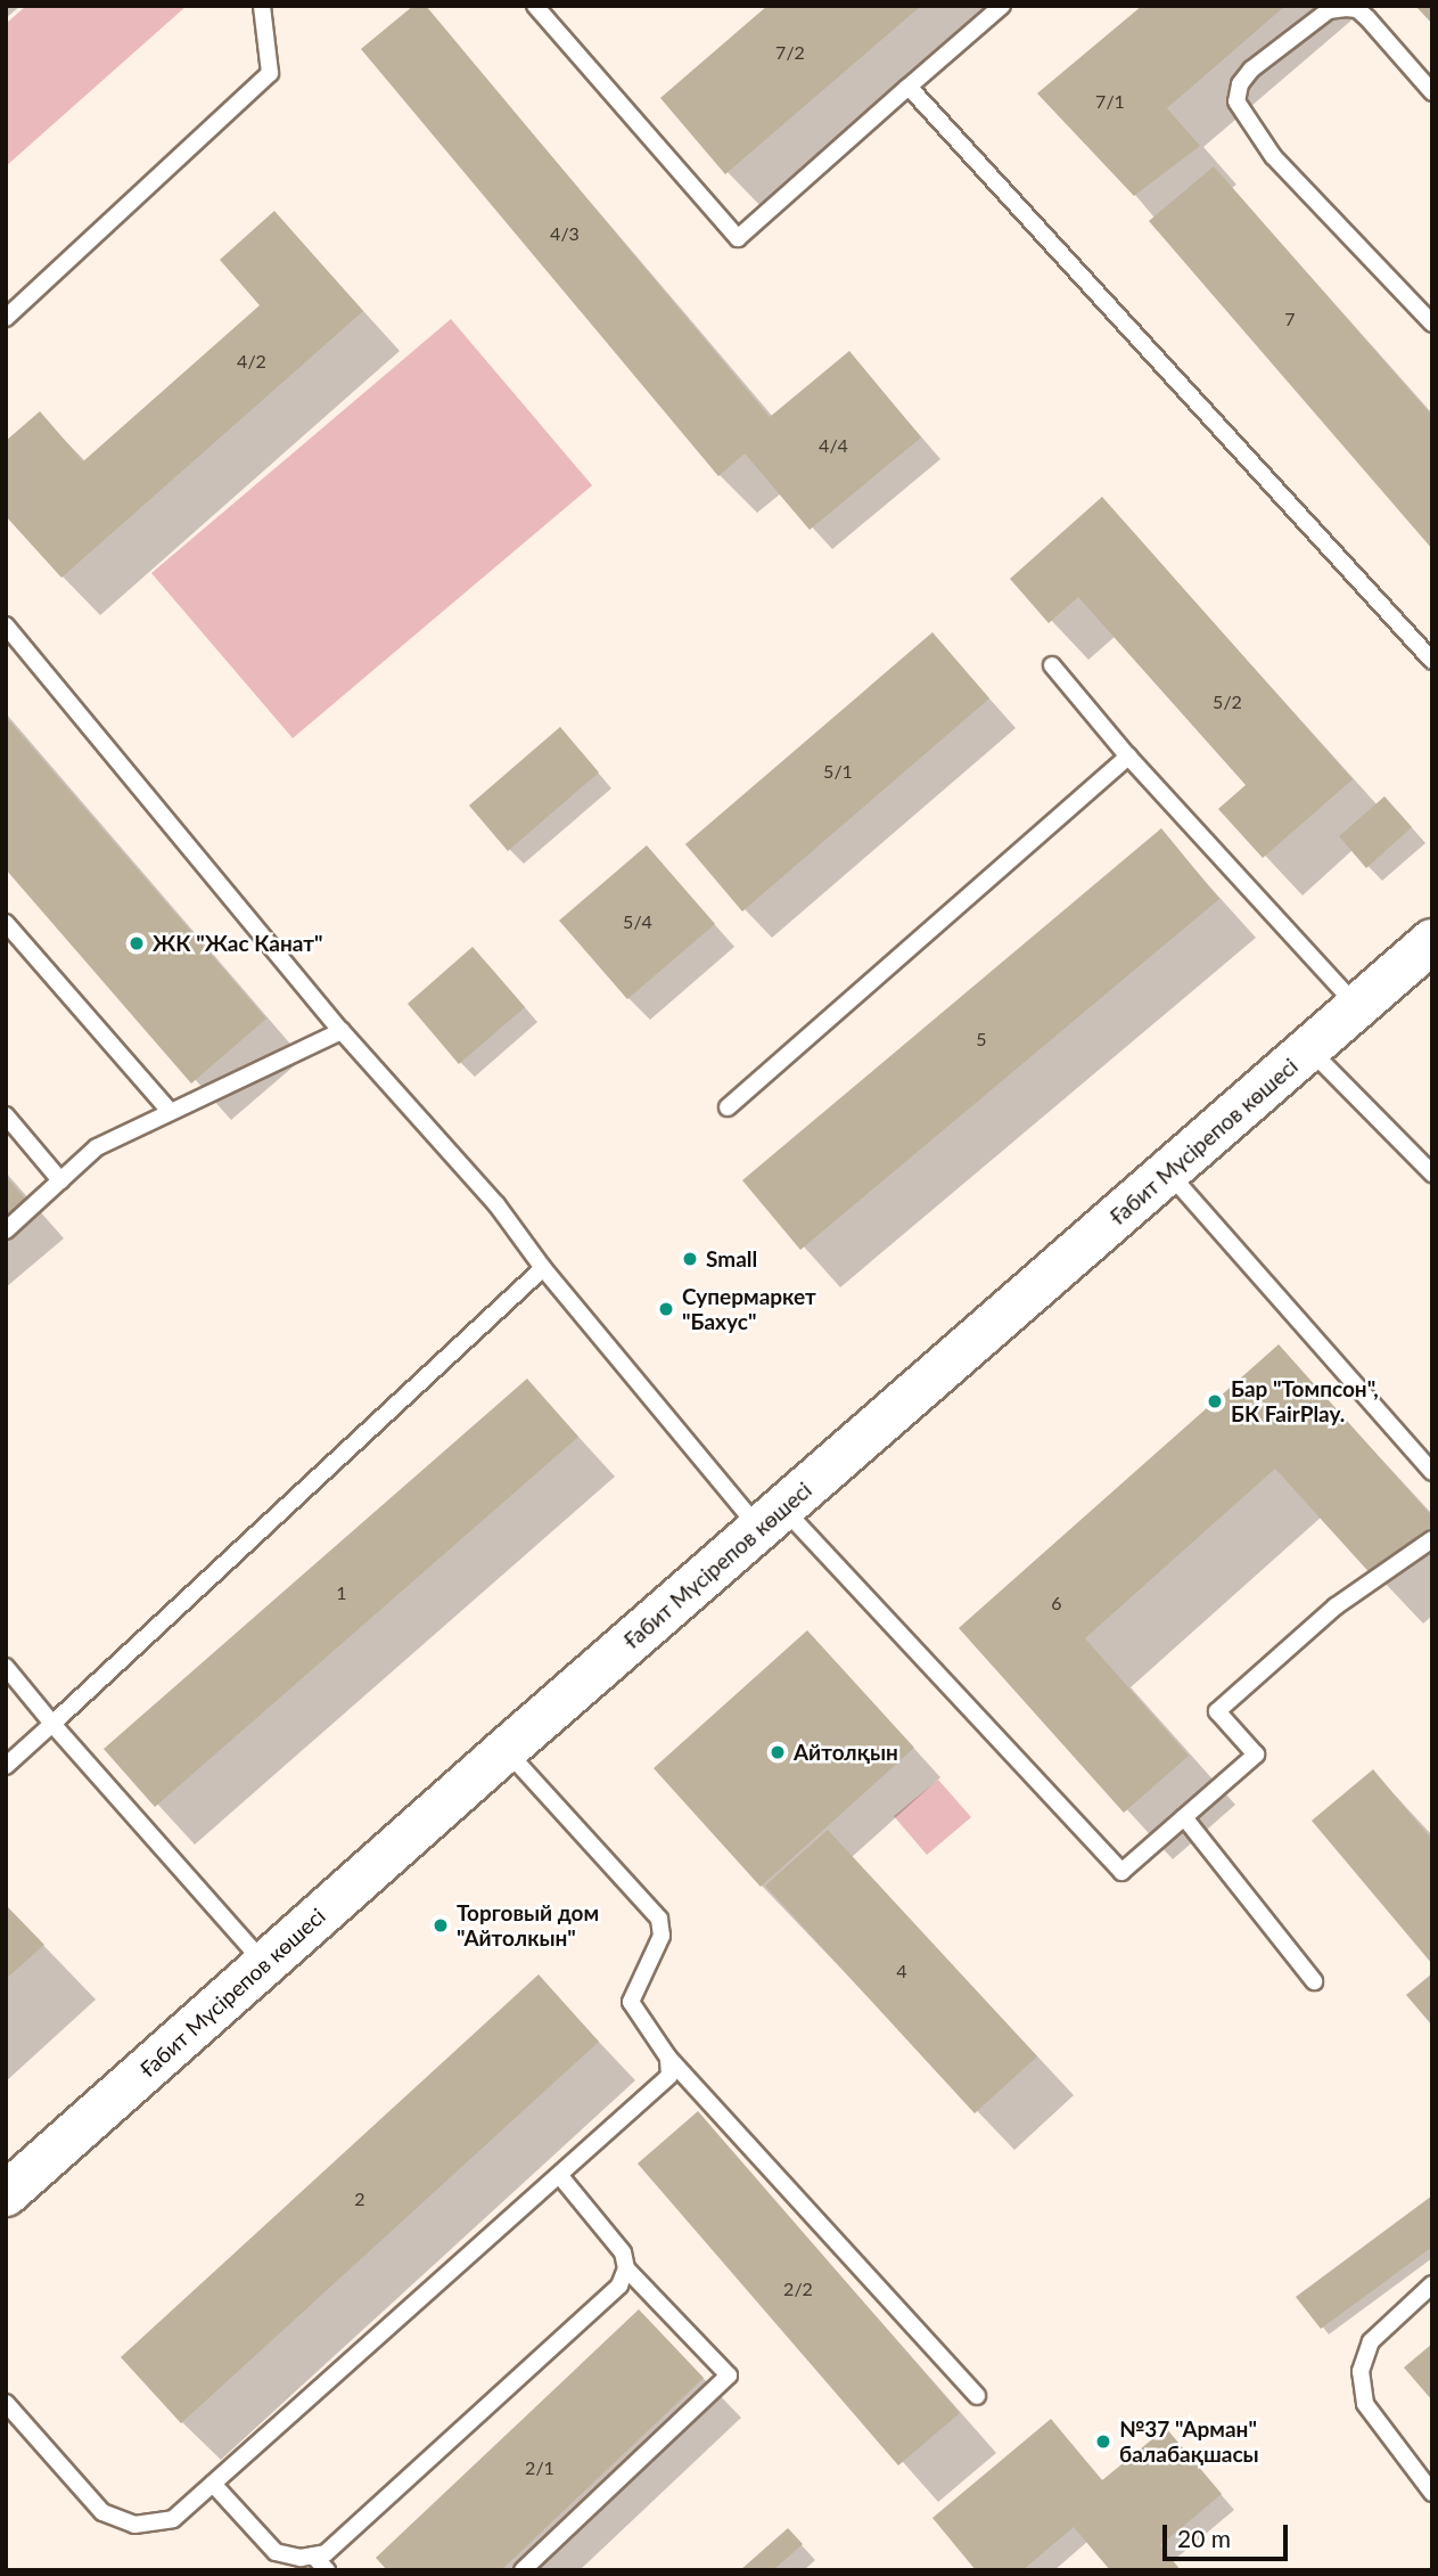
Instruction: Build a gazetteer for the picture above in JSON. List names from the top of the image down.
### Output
{
  "streets": {
    "street": ["Ғабит Мүсірепов көшесі"]
  },
  "places": [
    "ЖК \"Жас Канат\"",
    "Small",
    "Супермаркет \"Бахус\"",
    "Бар \"Томпсон\", БК FairPlay.",
    "Айтолқын",
    "Торговый дом \"Айтолкын\"",
    "№37 \"Арман\" балабақшасы"
  ],
  "house_numbers": [
    "7/2",
    "7/1",
    "4/3",
    "7",
    "4/2",
    "4/4",
    "5/2",
    "5/1",
    "5/4",
    "5",
    "1",
    "6",
    "4",
    "2",
    "2/2",
    "2/1"
  ],
  "scale_bar": "20 m"
}
